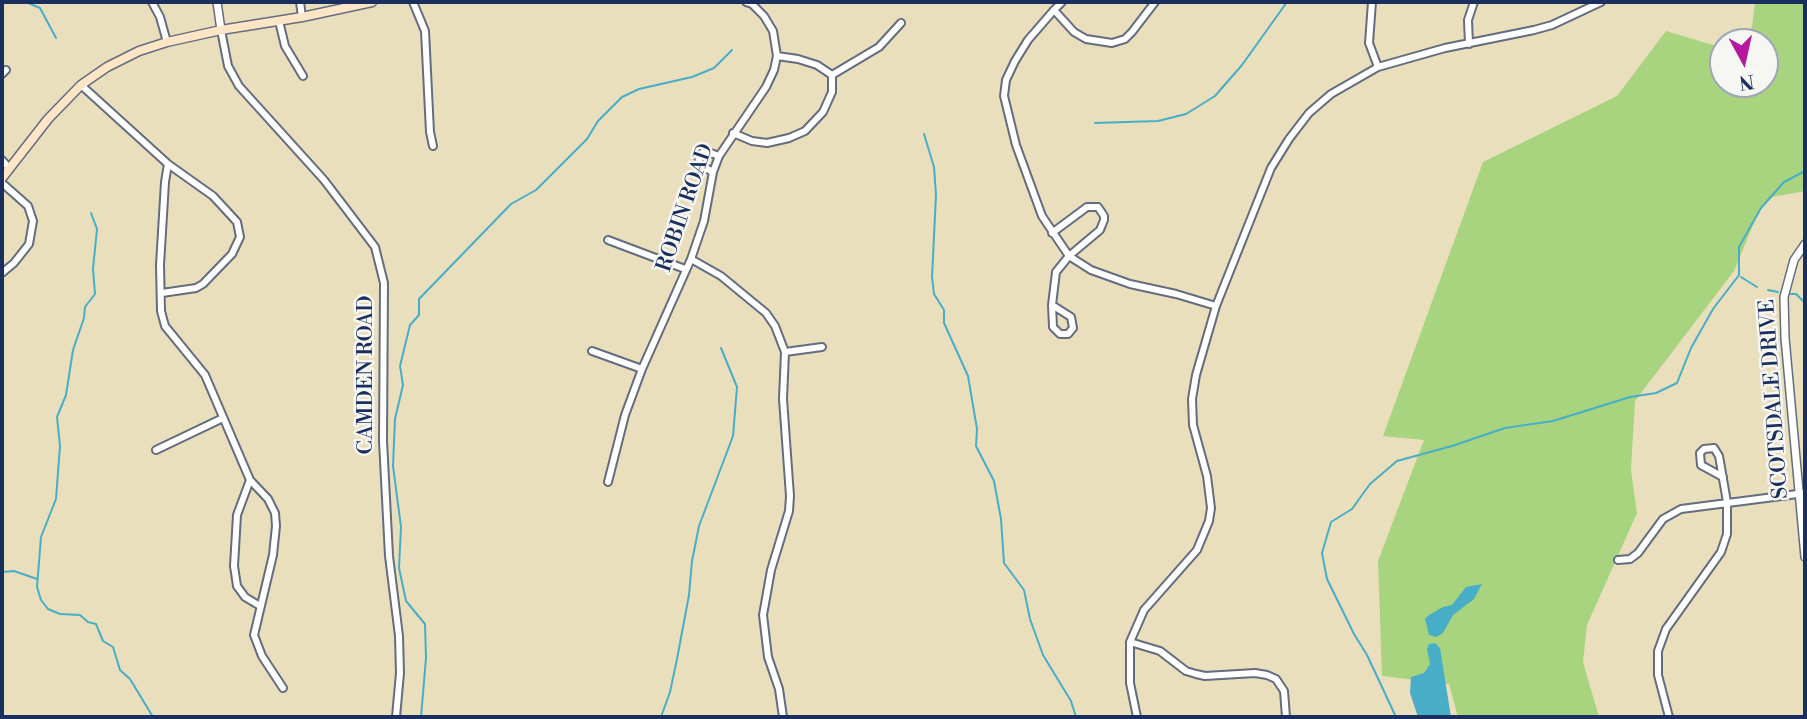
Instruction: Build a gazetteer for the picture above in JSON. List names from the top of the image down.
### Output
{
  "streets": {
    "street": ["ROBIN ROAD", "CAMDEN ROAD", "SCOTSDALE DRIVE"]
  },
  "north": "bottom"
}
